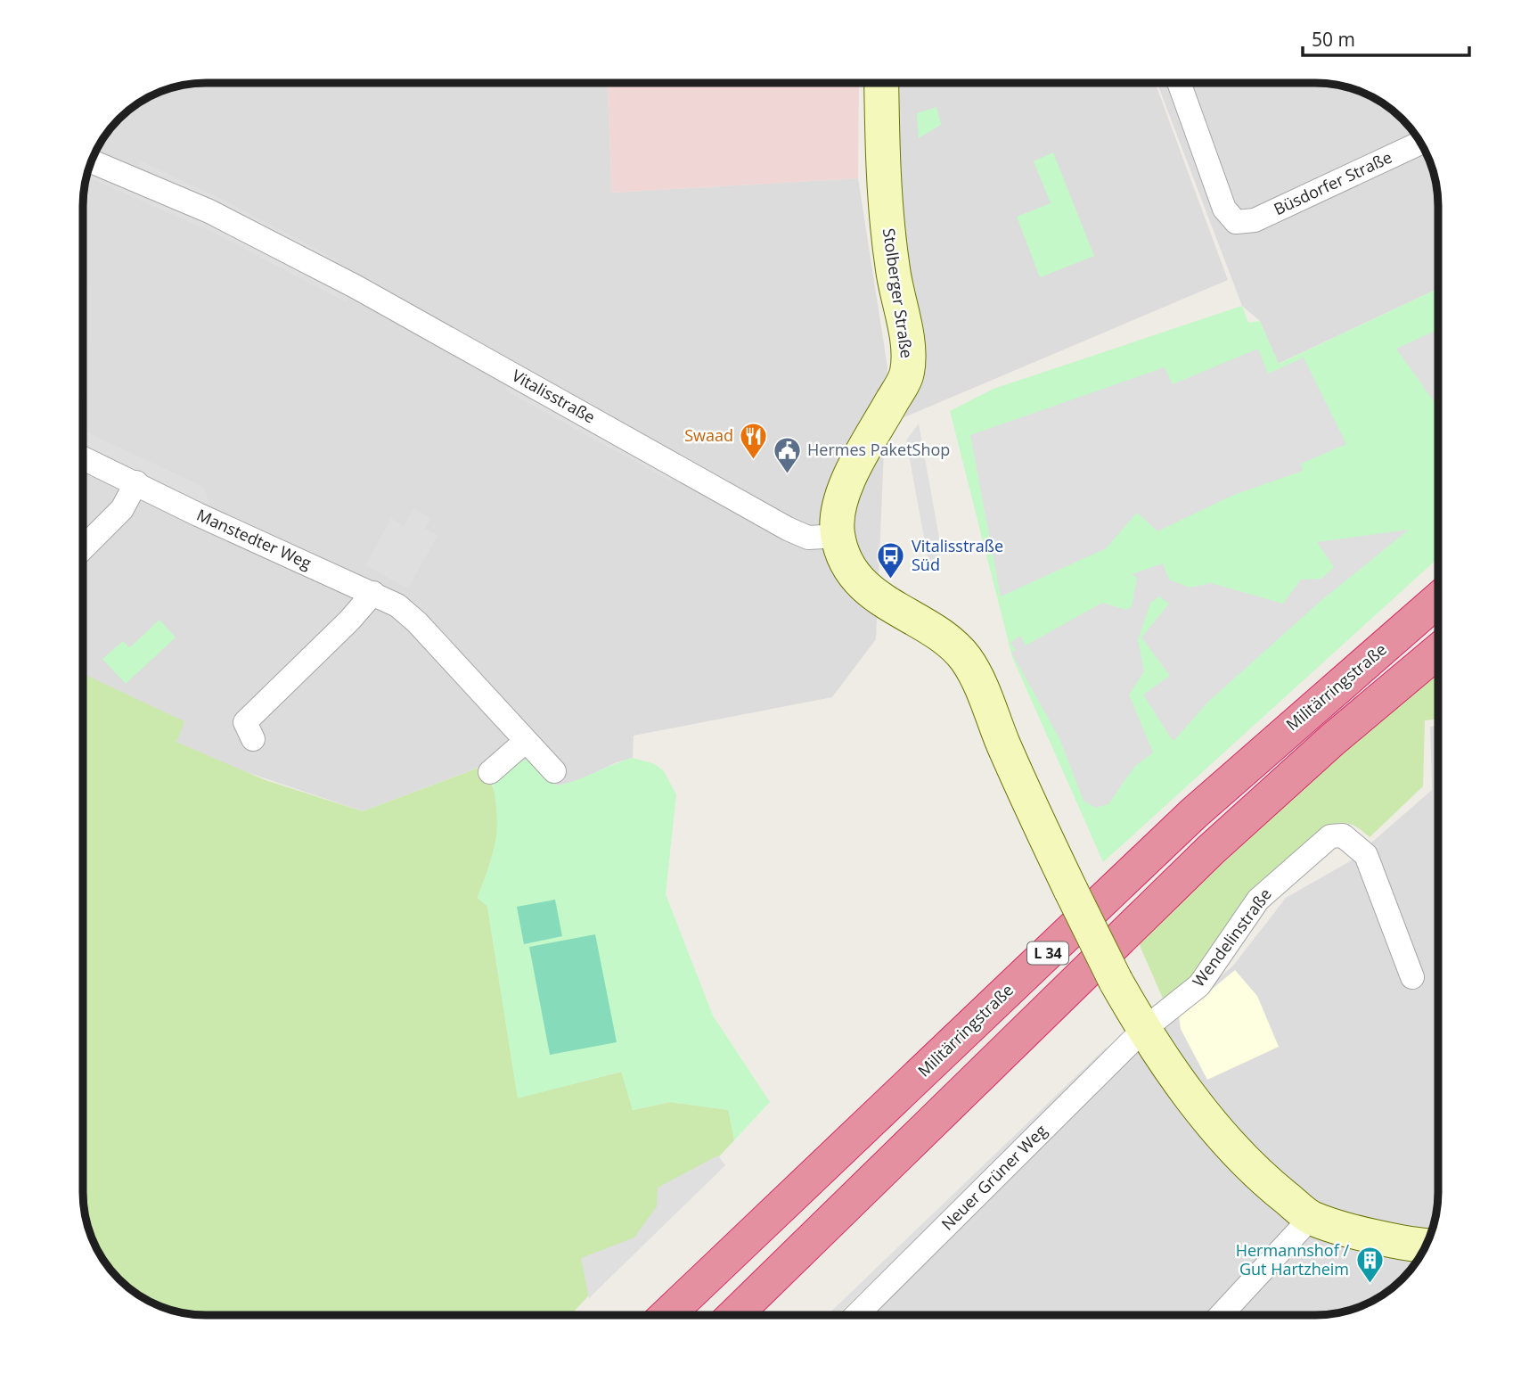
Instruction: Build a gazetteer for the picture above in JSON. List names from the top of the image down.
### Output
{
  "streets": {
    "highway": ["Militärringstraße", "L 34"],
    "street": [
      "Büsdorfer Straße",
      "Stolberger Straße",
      "Vitalisstraße",
      "Manstedter Weg",
      "Wendelinstraße",
      "Neuer Grüner Weg"
    ]
  },
  "crossings": [
    ["Stolberger Straße", "Vitalisstraße"],
    ["Wendelinstraße", "Neuer Grüner Weg"]
  ],
  "places": {
    "restaurant": ["Swaad"],
    "public building": ["Hermes PaketShop"],
    "bus stop": ["Vitalisstraße Süd"],
    "building": ["Hermannshof / Gut Hartzheim"]
  },
  "scale_bar": "50 m"
}
